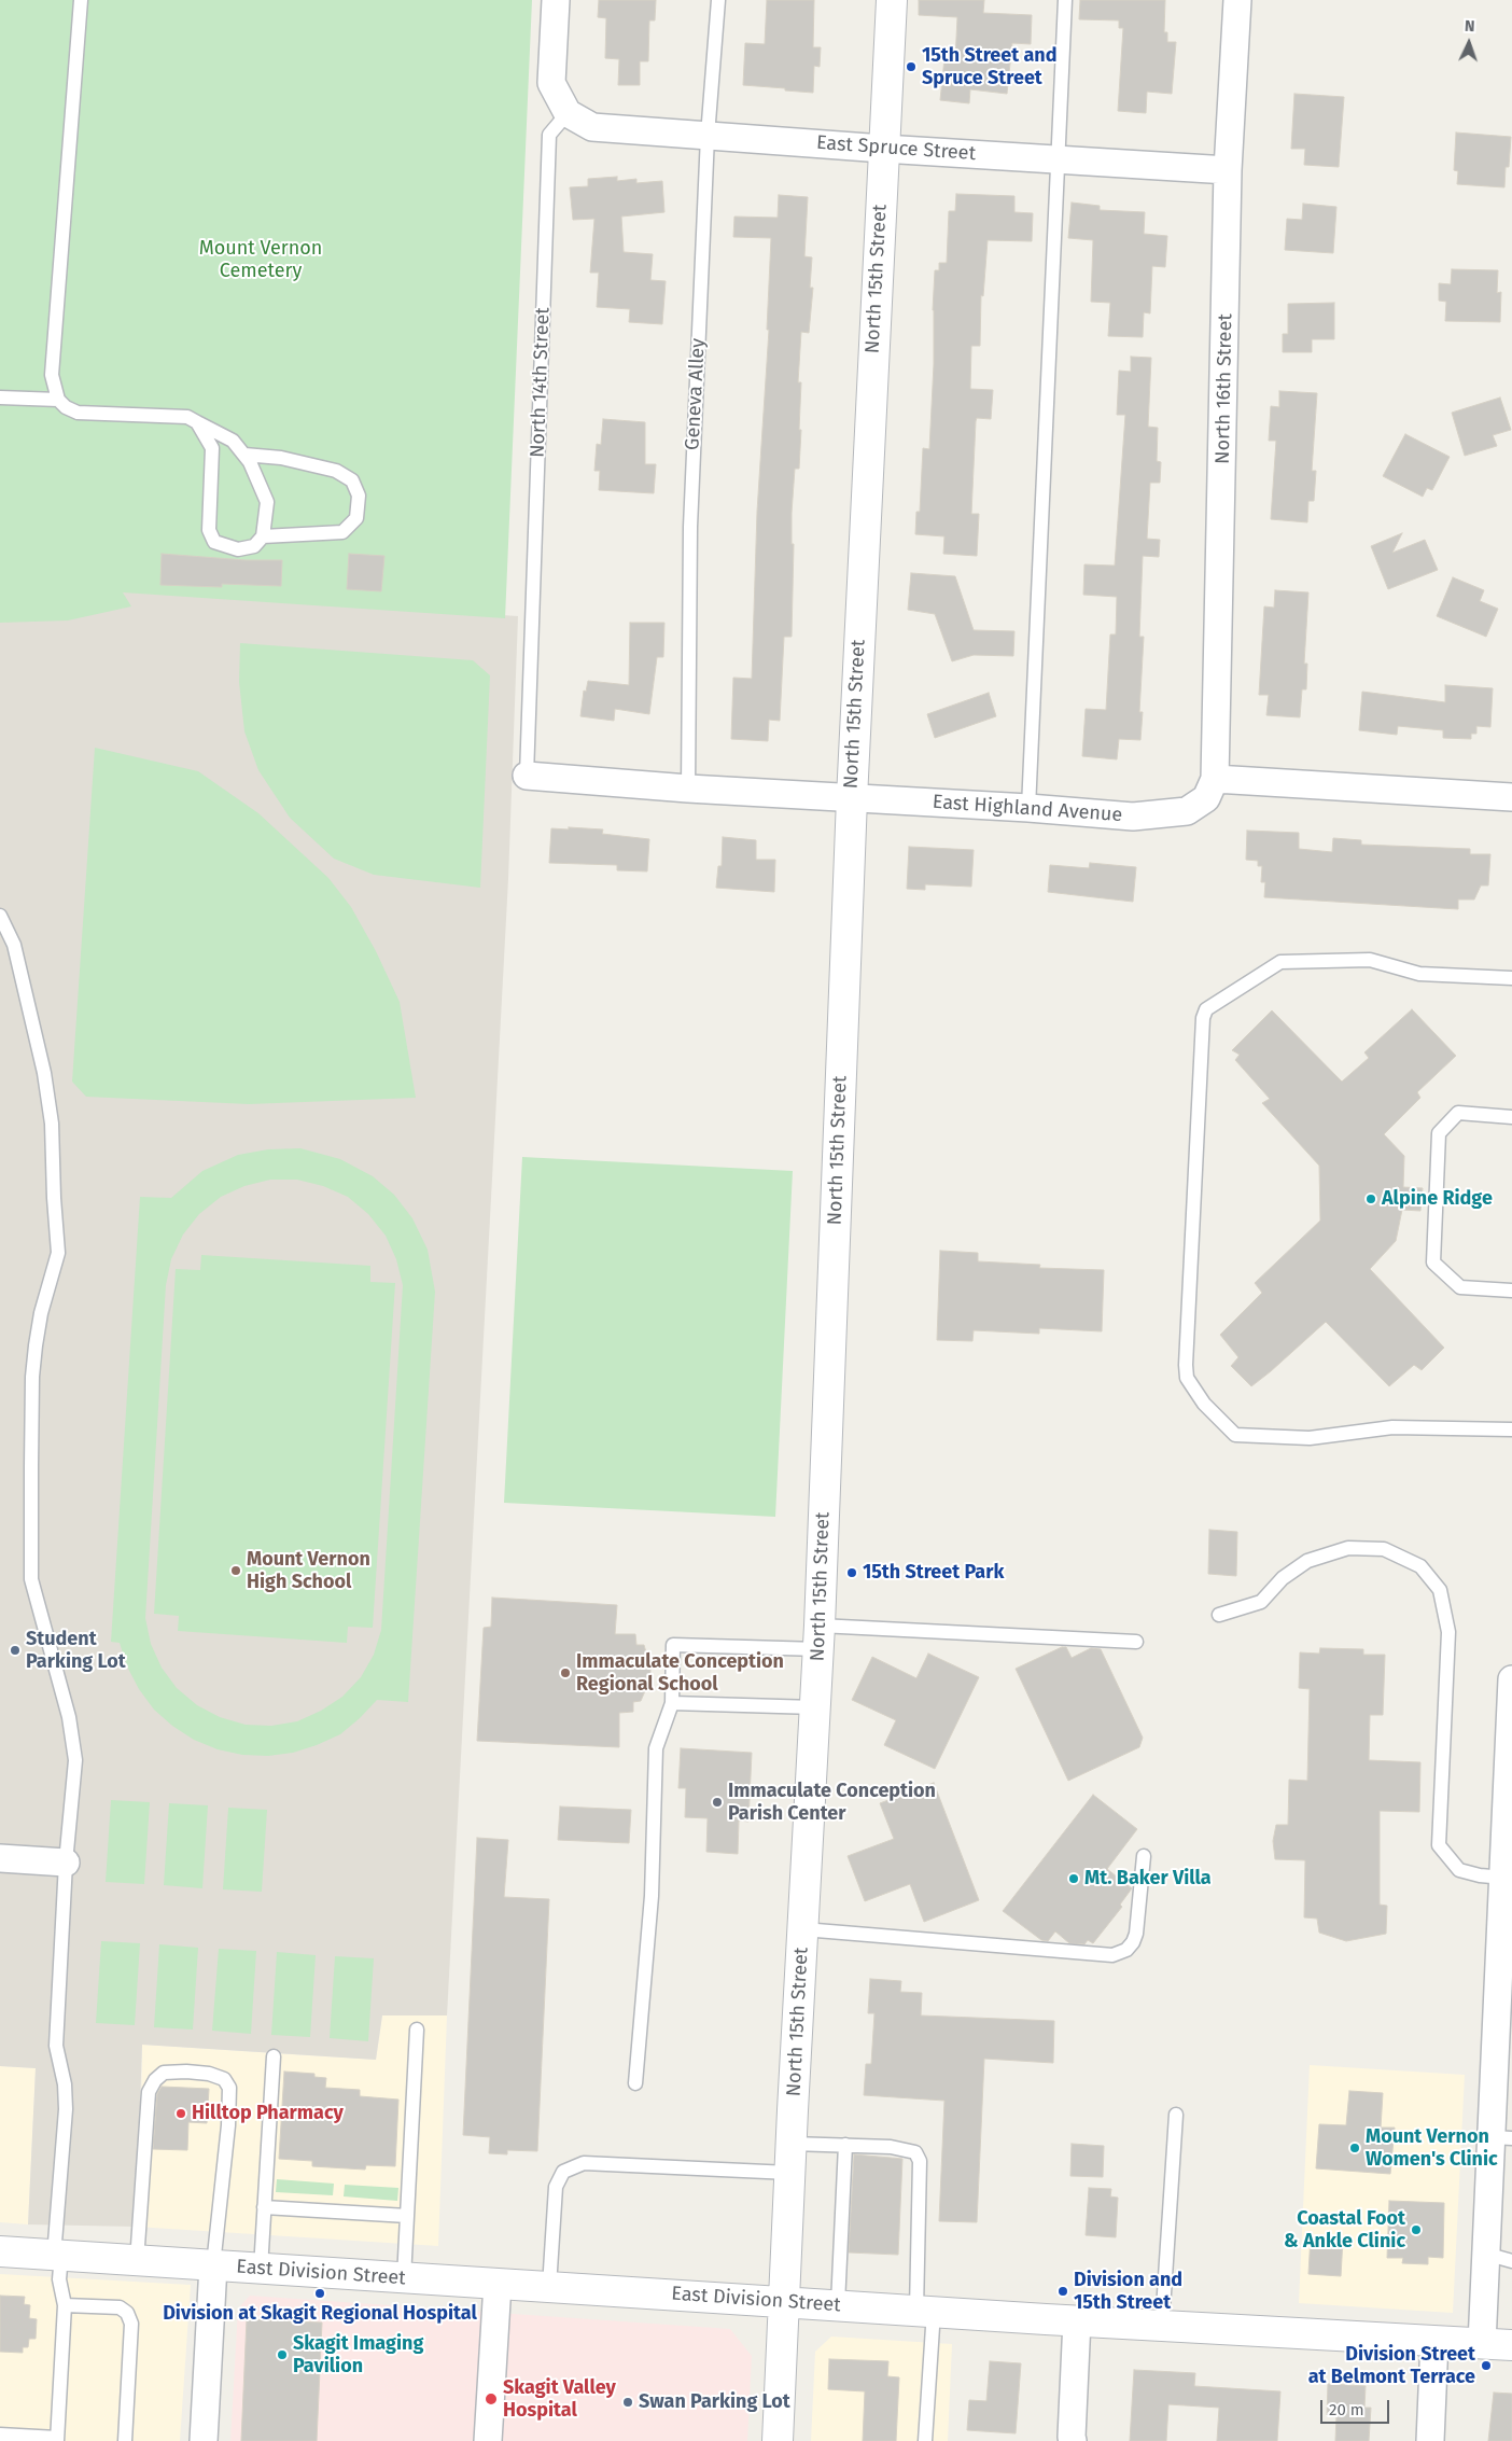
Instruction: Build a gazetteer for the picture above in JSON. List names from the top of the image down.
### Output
{
  "streets": {
    "street": [
      "East Spruce Street",
      "North 15th Street",
      "North 16th Street",
      "East Highland Avenue",
      "East Division Street"
    ],
    "lane": ["North 14th Street", "Geneva Alley"]
  },
  "crossings": [
    ["East Spruce Street", "North 15th Street"],
    ["East Spruce Street", "North 14th Street"],
    ["East Spruce Street", "North 16th Street"],
    ["East Spruce Street", "Geneva Alley"],
    ["North 15th Street", "East Highland Avenue"],
    ["North 15th Street", "East Division Street"],
    ["North 14th Street", "East Highland Avenue"],
    ["North 16th Street", "East Highland Avenue"],
    ["Geneva Alley", "East Highland Avenue"]
  ],
  "parks": ["Mount Vernon Cemetery"],
  "places": [
    "15th Street and Spruce Street",
    "Alpine Ridge",
    "Mount Vernon High School",
    "15th Street Park",
    "Student Parking Lot",
    "Immaculate Conception Regional School",
    "Immaculate Conception Parish Center",
    "Mt. Baker Villa",
    "Hilltop Pharmacy",
    "Mount Vernon Women's Clinic",
    "Coastal Foot & Ankle Clinic",
    "Division and 15th Street",
    "Division at Skagit Regional Hospital",
    "Skagit Imaging Pavilion",
    "Division Street at Belmont Terrace",
    "Skagit Valley Hospital",
    "Swan Parking Lot"
  ],
  "scale_bar": "20 m",
  "north": "top"
}
